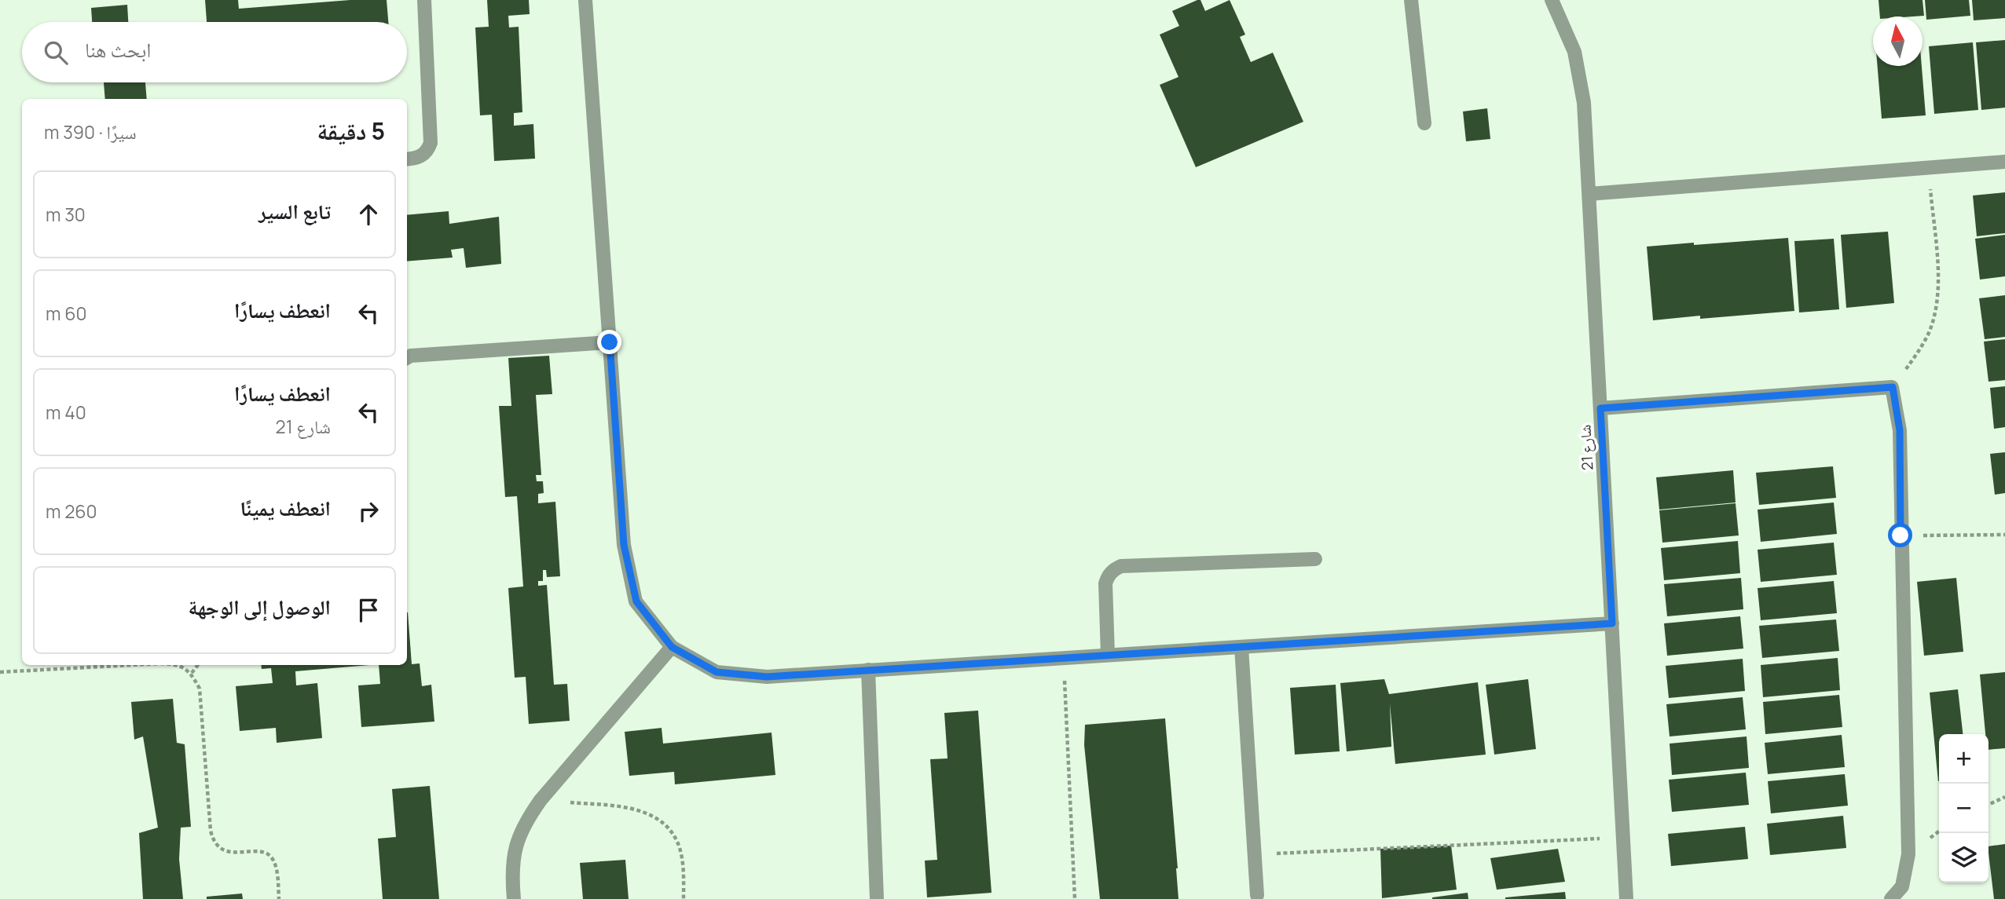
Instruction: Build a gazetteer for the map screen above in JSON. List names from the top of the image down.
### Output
{
  "streets": {
    "street": ["شارع 21"]
  },
  "north": "top",
  "page": {
    "search": "ابحث هنا",
    "heading": ["5 دقيقة", "سيرًا · 390 m"],
    "list": [
      ["تابع السير", "30 m"],
      ["انعطف يسارًا", "60 m"],
      ["انعطف يسارًا", "شارع 21", "40 m"],
      ["انعطف يمينًا", "260 m"],
      "الوصول إلى الوجهة"
    ],
    "map_buttons": ["+", "−"]
  }
}
